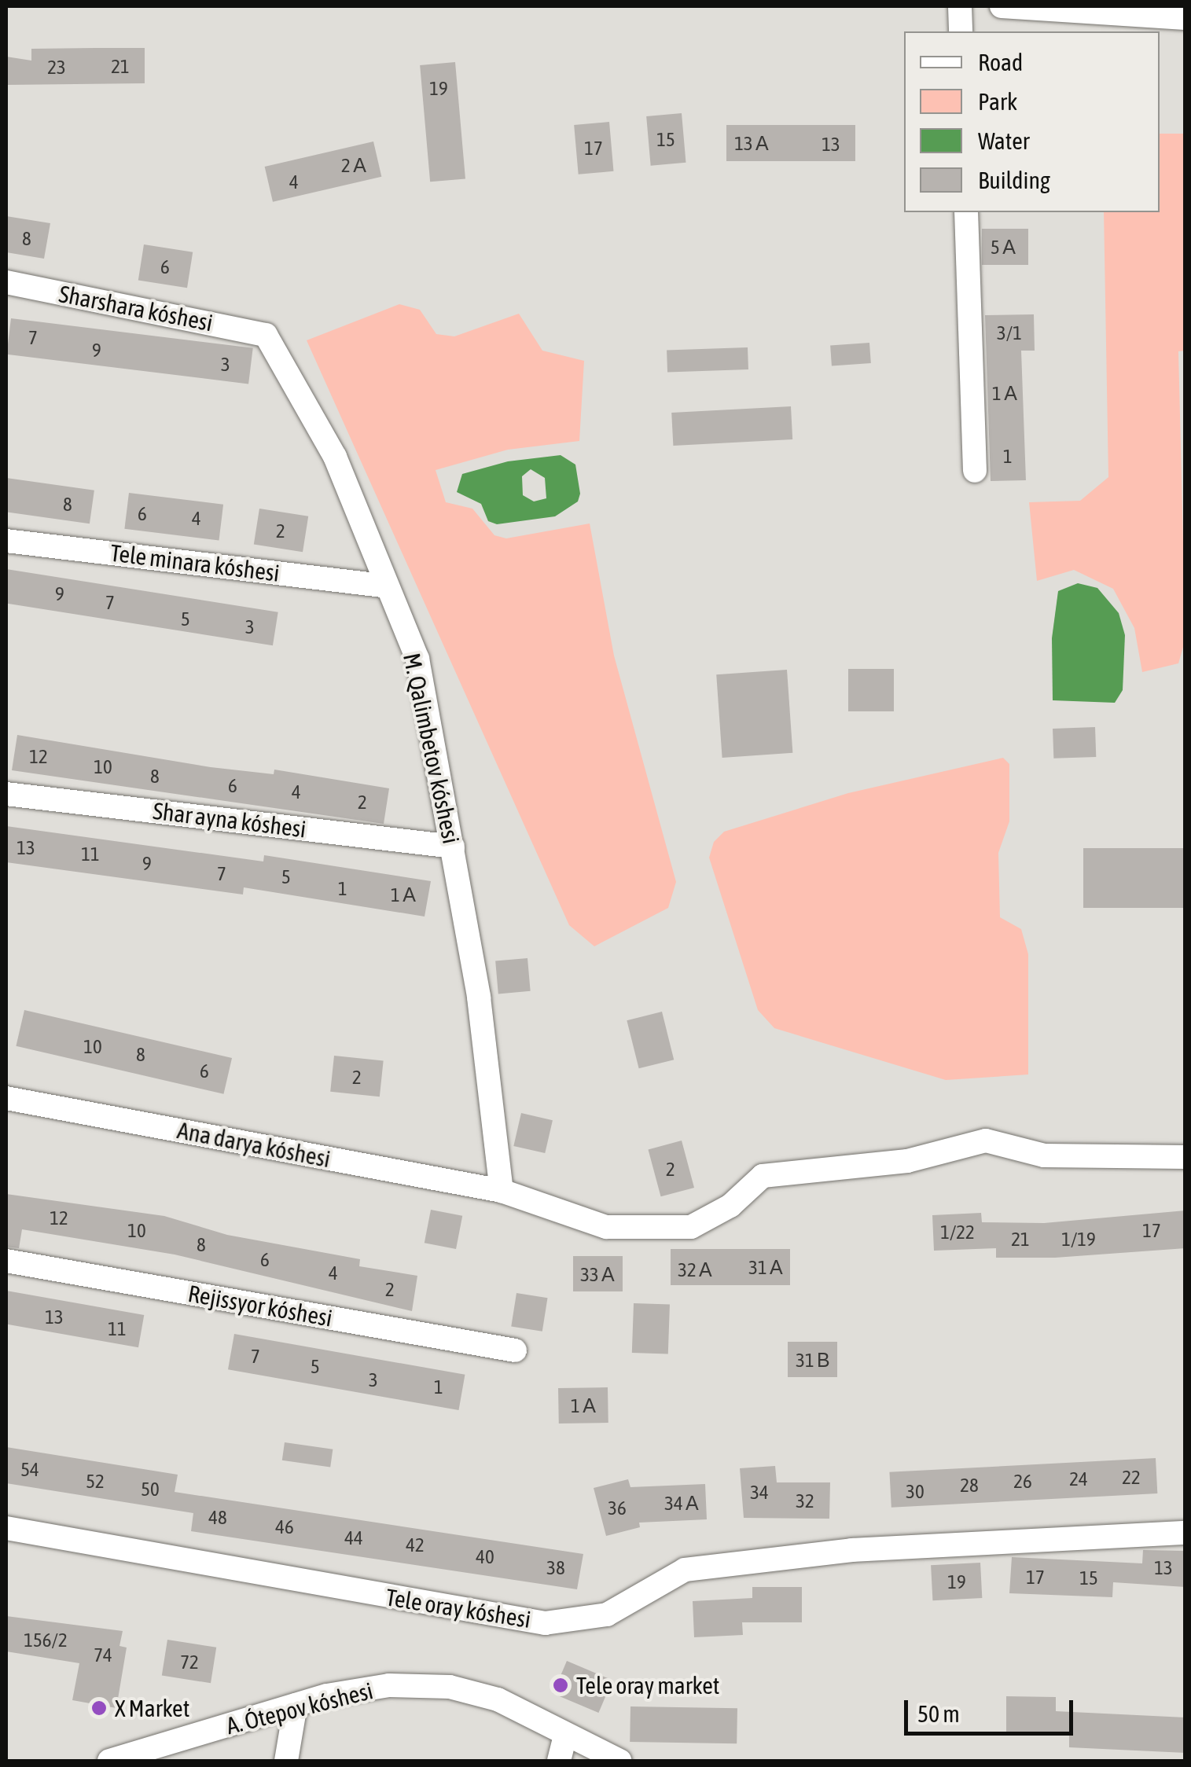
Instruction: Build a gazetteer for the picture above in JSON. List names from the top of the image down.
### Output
{
  "streets": {
    "street": [
      "Sharshara kóshesi",
      "Tele minara kóshesi",
      "M. Qalimbetov kóshesi",
      "Shar ayna kóshesi",
      "Ana darya kóshesi",
      "Rejissyor kóshesi",
      "Tele oray kóshesi",
      "A. Ótepov kóshesi"
    ]
  },
  "crossings": [
    ["Sharshara kóshesi", "M. Qalimbetov kóshesi"],
    ["Tele minara kóshesi", "M. Qalimbetov kóshesi"],
    ["M. Qalimbetov kóshesi", "Shar ayna kóshesi"],
    ["M. Qalimbetov kóshesi", "Ana darya kóshesi"]
  ],
  "places": ["Tele oray market", "X Market"],
  "house_numbers": [
    "21",
    "23",
    "19",
    "15",
    "13 А",
    "13",
    "17",
    "2 А",
    "4",
    "8",
    "5 А",
    "6",
    "3/1",
    "7",
    "9",
    "3",
    "1 А",
    "1",
    "8",
    "6",
    "4",
    "2",
    "9",
    "7",
    "5",
    "3",
    "12",
    "10",
    "8",
    "6",
    "4",
    "2",
    "13",
    "11",
    "9",
    "7",
    "5",
    "1",
    "1 А",
    "10",
    "8",
    "6",
    "2",
    "2",
    "12",
    "10",
    "17",
    "1/22",
    "21",
    "1/19",
    "8",
    "6",
    "31 А",
    "32 А",
    "4",
    "33 А",
    "2",
    "13",
    "11",
    "7",
    "31 В",
    "5",
    "3",
    "1",
    "1 А",
    "54",
    "22",
    "24",
    "52",
    "26",
    "28",
    "50",
    "30",
    "34",
    "32",
    "34 А",
    "36",
    "48",
    "46",
    "44",
    "42",
    "40",
    "38",
    "13",
    "17",
    "15",
    "19",
    "156/2",
    "74",
    "72"
  ],
  "legend": [
    "Road",
    "Park",
    "Water",
    "Building"
  ],
  "scale_bar": "50 m"
}
